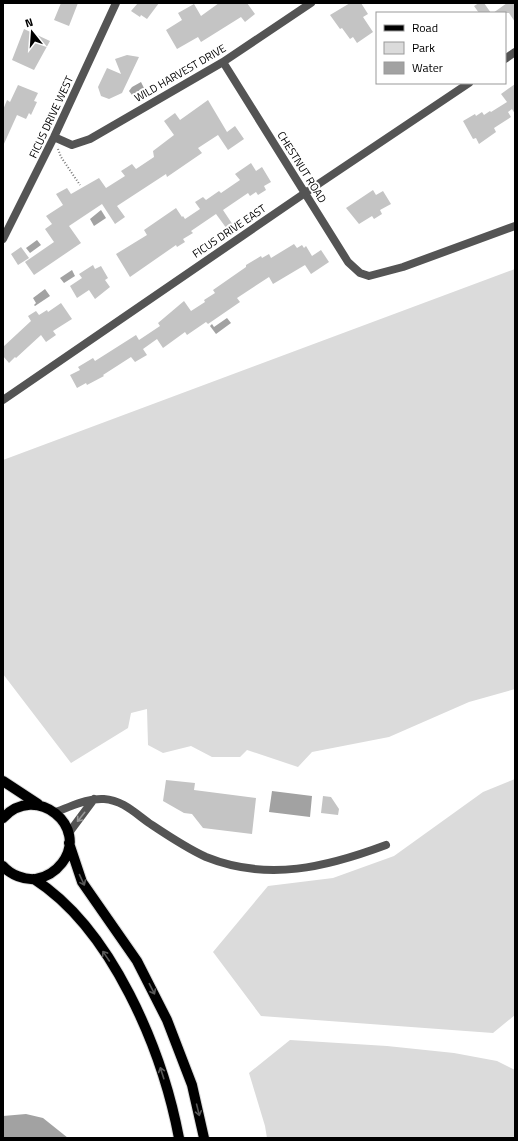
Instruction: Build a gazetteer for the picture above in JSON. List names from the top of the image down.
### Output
{
  "streets": {
    "street": [
      "WILD HARVEST DRIVE",
      "FICUS DRIVE WEST",
      "CHESTNUT ROAD",
      "FICUS DRIVE EAST"
    ]
  },
  "crossings": [
    ["WILD HARVEST DRIVE", "FICUS DRIVE WEST"],
    ["WILD HARVEST DRIVE", "CHESTNUT ROAD"],
    ["CHESTNUT ROAD", "FICUS DRIVE EAST"]
  ],
  "legend": ["Road", "Park", "Water"],
  "north": "top"
}
